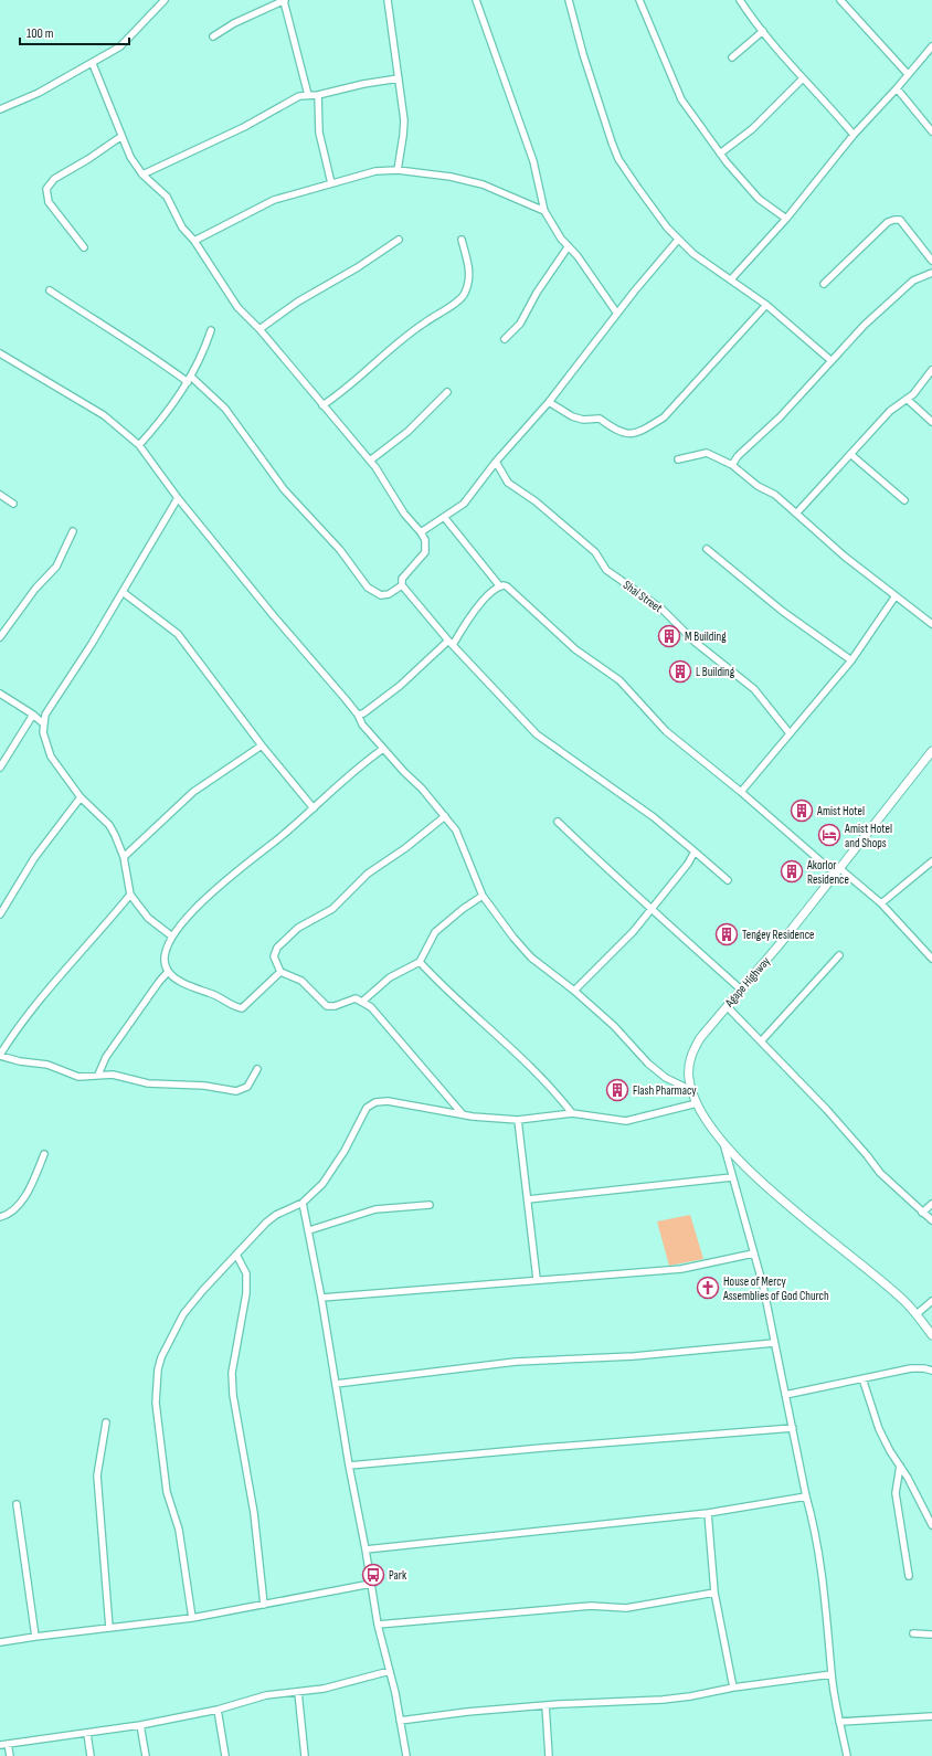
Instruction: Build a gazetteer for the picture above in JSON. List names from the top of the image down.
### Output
{
  "streets": {
    "street": ["Shai Street", "Agape Highway"]
  },
  "places": {
    "building": [
      "M Building",
      "L Building",
      "Amist Hotel",
      "Akorlor Residence",
      "Tengey Residence",
      "Flash Pharmacy"
    ],
    "hotel": ["Amist Hotel and Shops"],
    "church": ["House of Mercy Assemblies of God Church"],
    "bus stop": ["Park"]
  },
  "scale_bar": "100 m"
}
